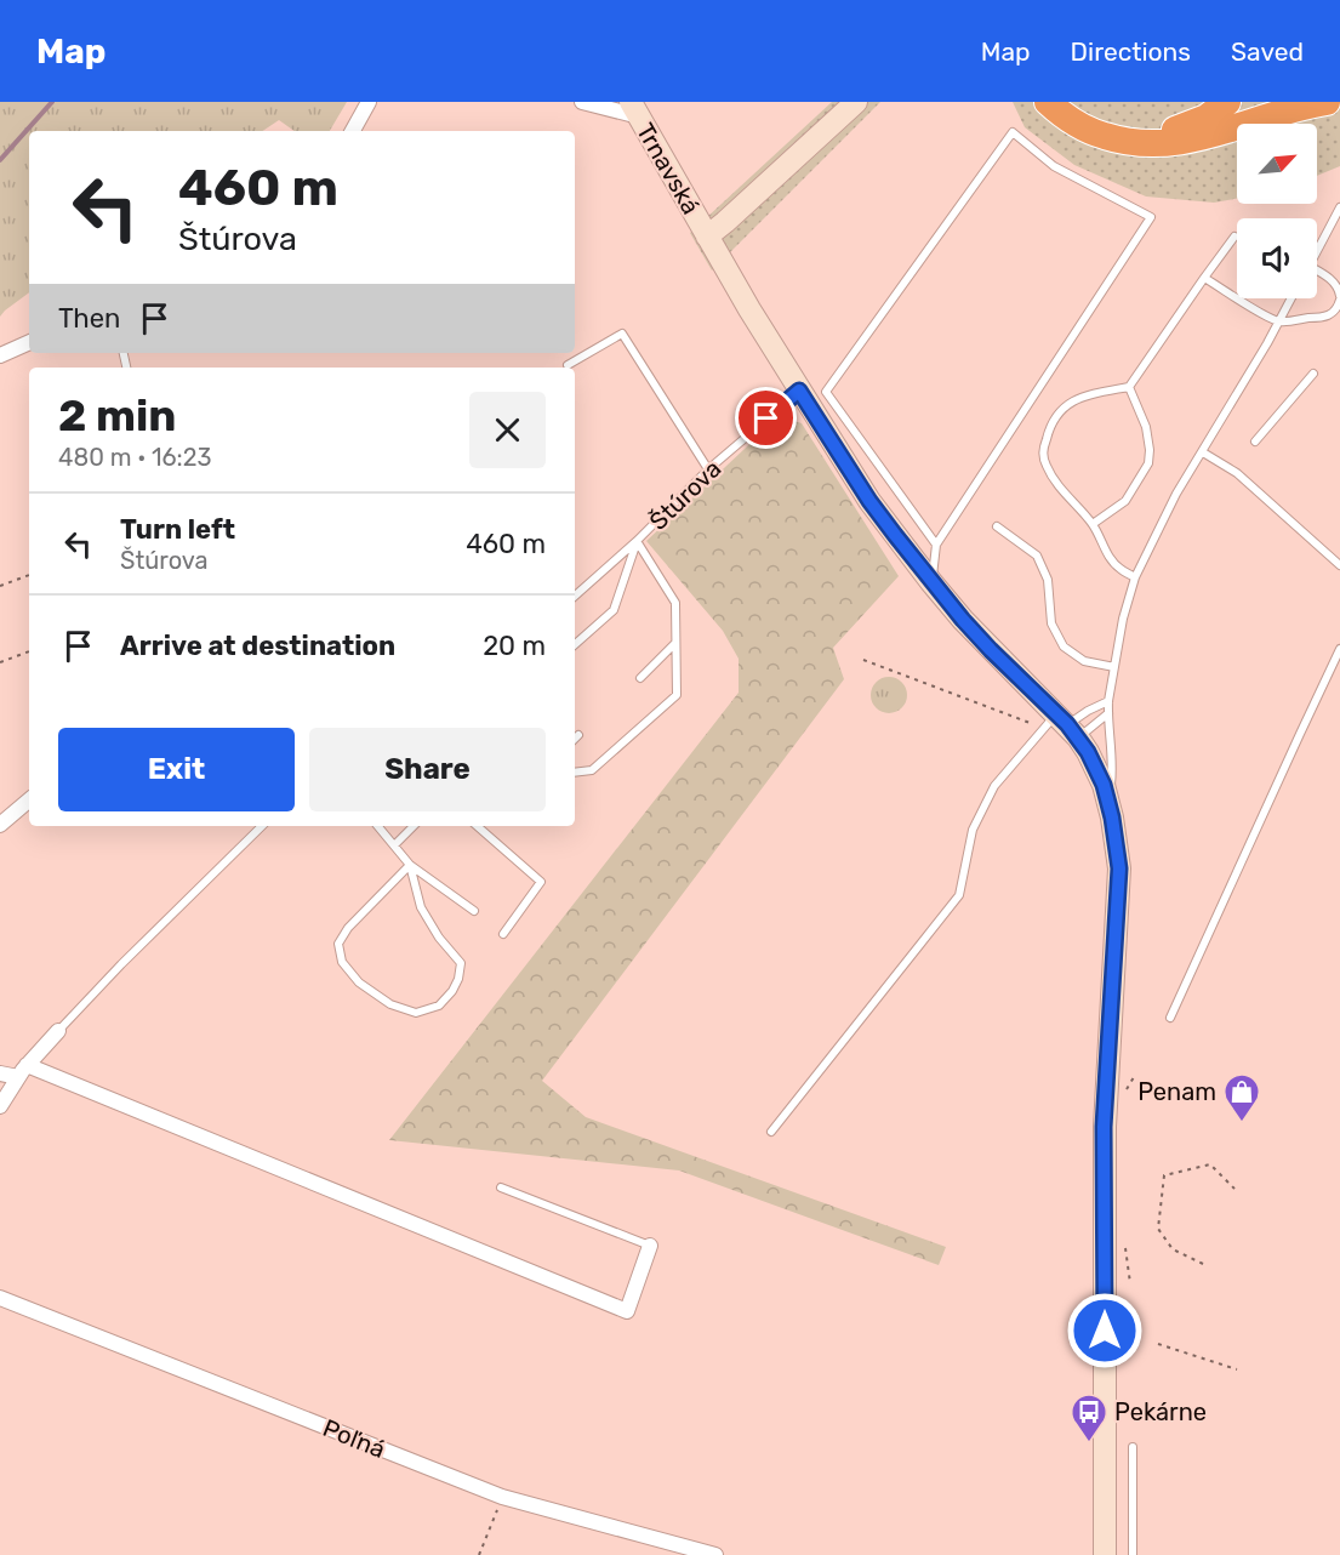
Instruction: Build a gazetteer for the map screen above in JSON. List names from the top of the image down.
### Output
{
  "streets": {
    "street": ["Trnavská", "Poľná"],
    "lane": ["Štúrova"]
  },
  "places": {
    "shop": ["Penam"],
    "bus stop": ["Pekárne"]
  },
  "north": "top right",
  "page": {
    "header": "Map",
    "nav": ["Map", "Directions", "Saved"],
    "turn": ["460 m", "Štúrova"],
    "then": "Then",
    "heading": ["2 min", "480 m · 16:23"],
    "list": [
      {
        "name": "Turn left",
        "note": "Štúrova",
        "value": "460 m"
      },
      {
        "name": "Arrive at destination",
        "value": "20 m"
      }
    ],
    "buttons": ["Exit", "Share"]
  }
}
